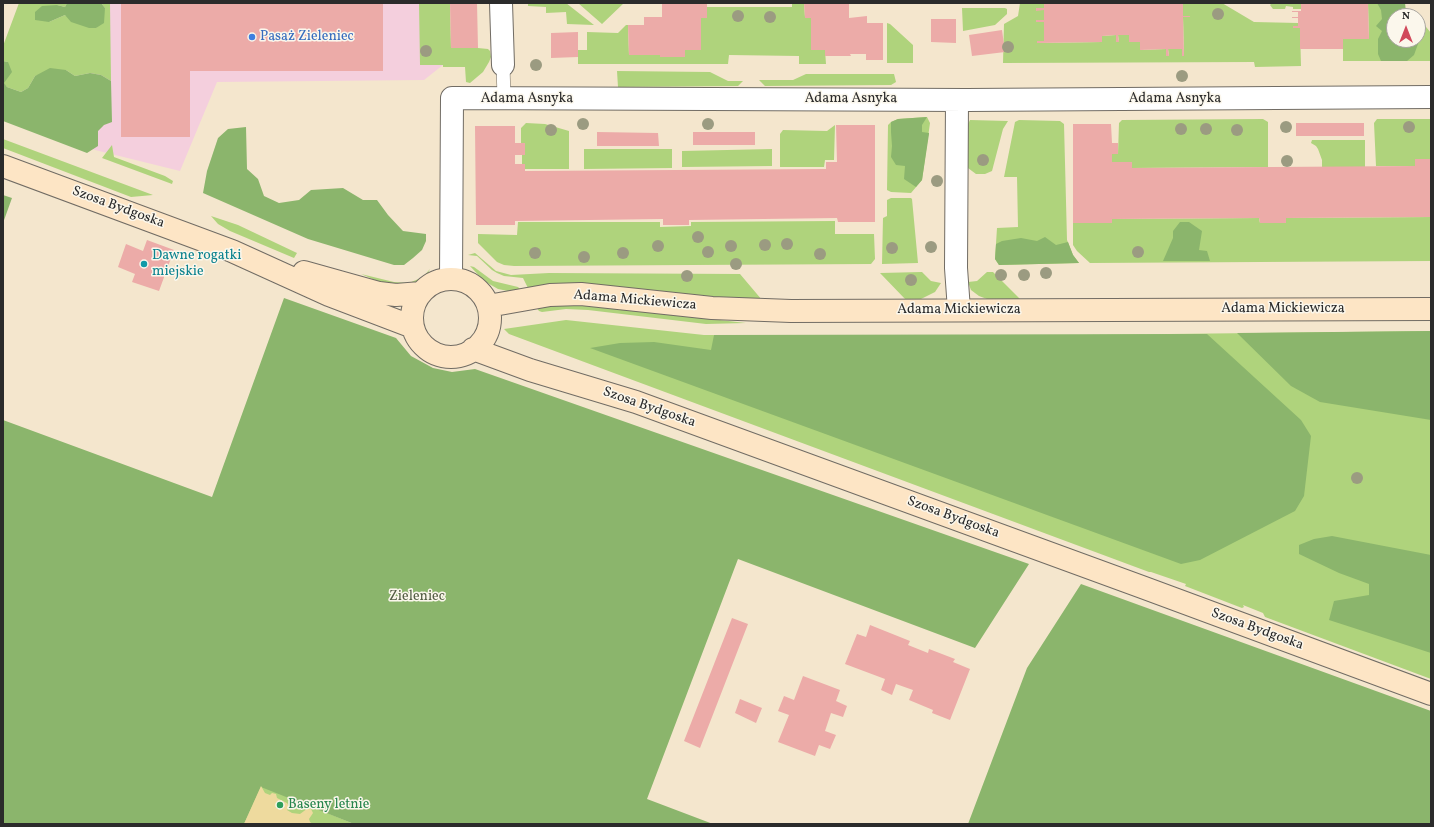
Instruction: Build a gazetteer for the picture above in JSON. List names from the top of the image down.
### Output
{
  "streets": {
    "street": ["Adama Asnyka", "Szosa Bydgoska", "Adama Mickiewicza"]
  },
  "crossings": [
    ["Adama Asnyka", "Szosa Bydgoska"],
    ["Adama Asnyka", "Adama Mickiewicza"],
    ["Szosa Bydgoska", "Adama Mickiewicza"]
  ],
  "parks": ["Zieleniec"],
  "places": ["Pasaż Zieleniec", "Dawne rogatki miejskie", "Baseny letnie"],
  "north": "top"
}
